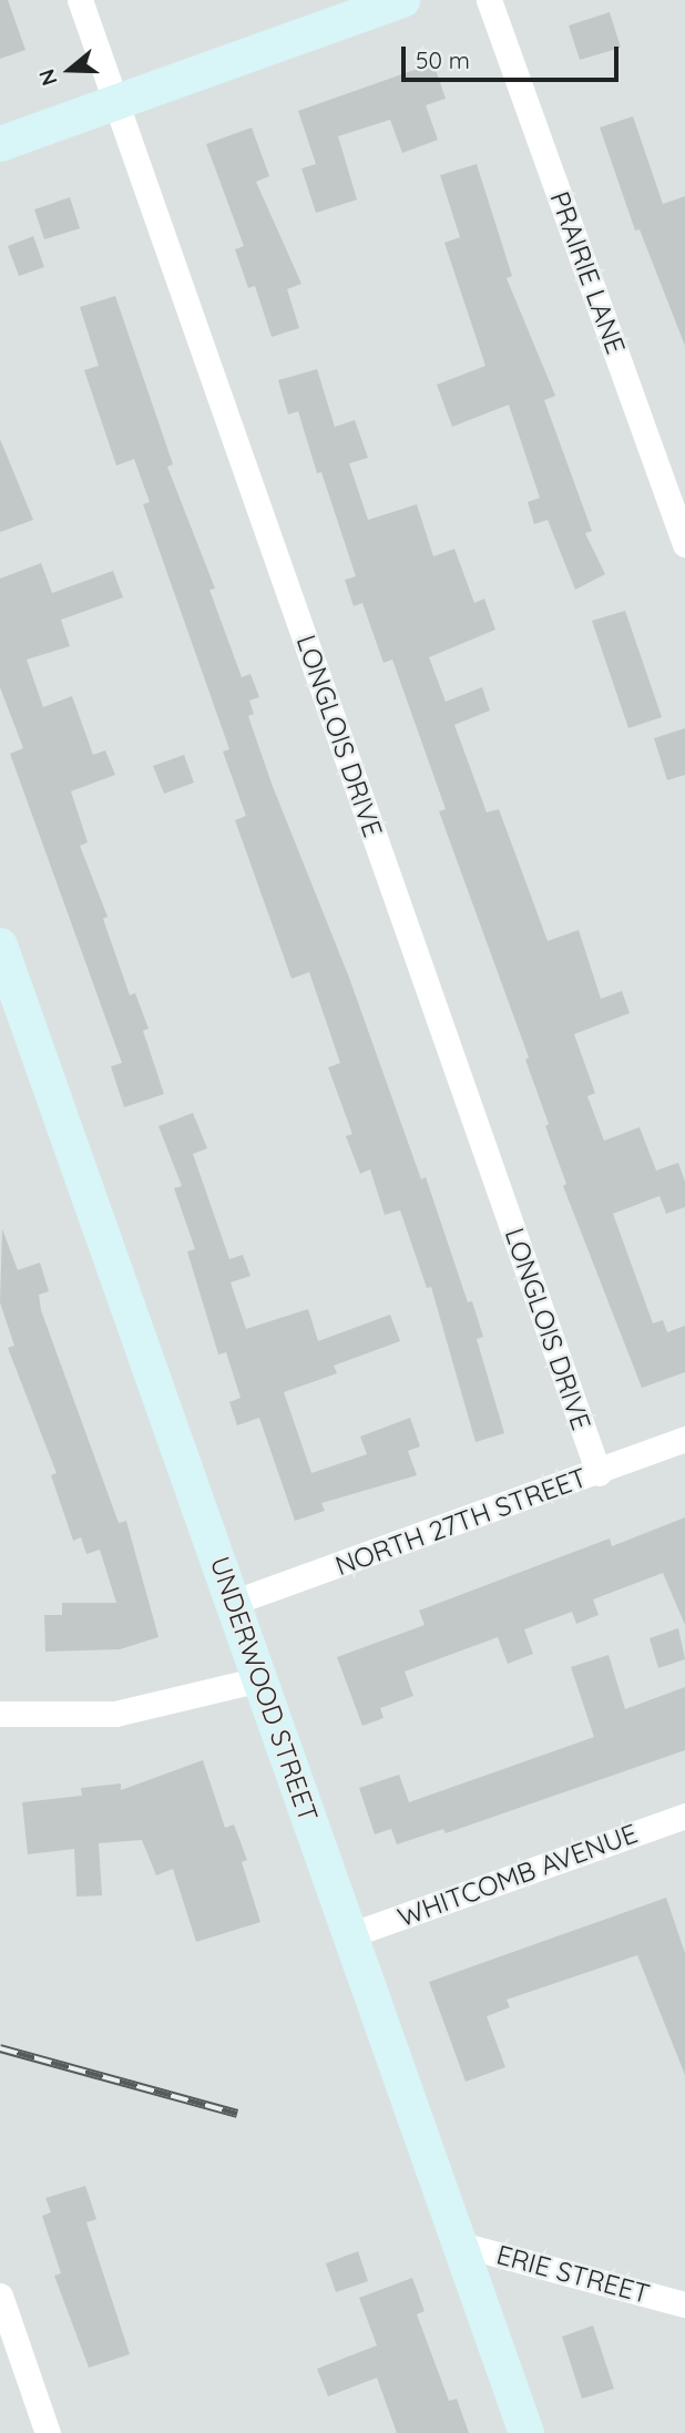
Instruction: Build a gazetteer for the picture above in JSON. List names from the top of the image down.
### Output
{
  "streets": {
    "street": [
      "PRAIRIE LANE",
      "LONGLOIS DRIVE",
      "NORTH 27TH STREET",
      "UNDERWOOD STREET",
      "WHITCOMB AVENUE",
      "ERIE STREET"
    ]
  },
  "crossings": [
    ["LONGLOIS DRIVE", "NORTH 27TH STREET"],
    ["NORTH 27TH STREET", "UNDERWOOD STREET"],
    ["UNDERWOOD STREET", "WHITCOMB AVENUE"],
    ["UNDERWOOD STREET", "ERIE STREET"]
  ],
  "scale_bar": "50 m",
  "north": "left"
}
